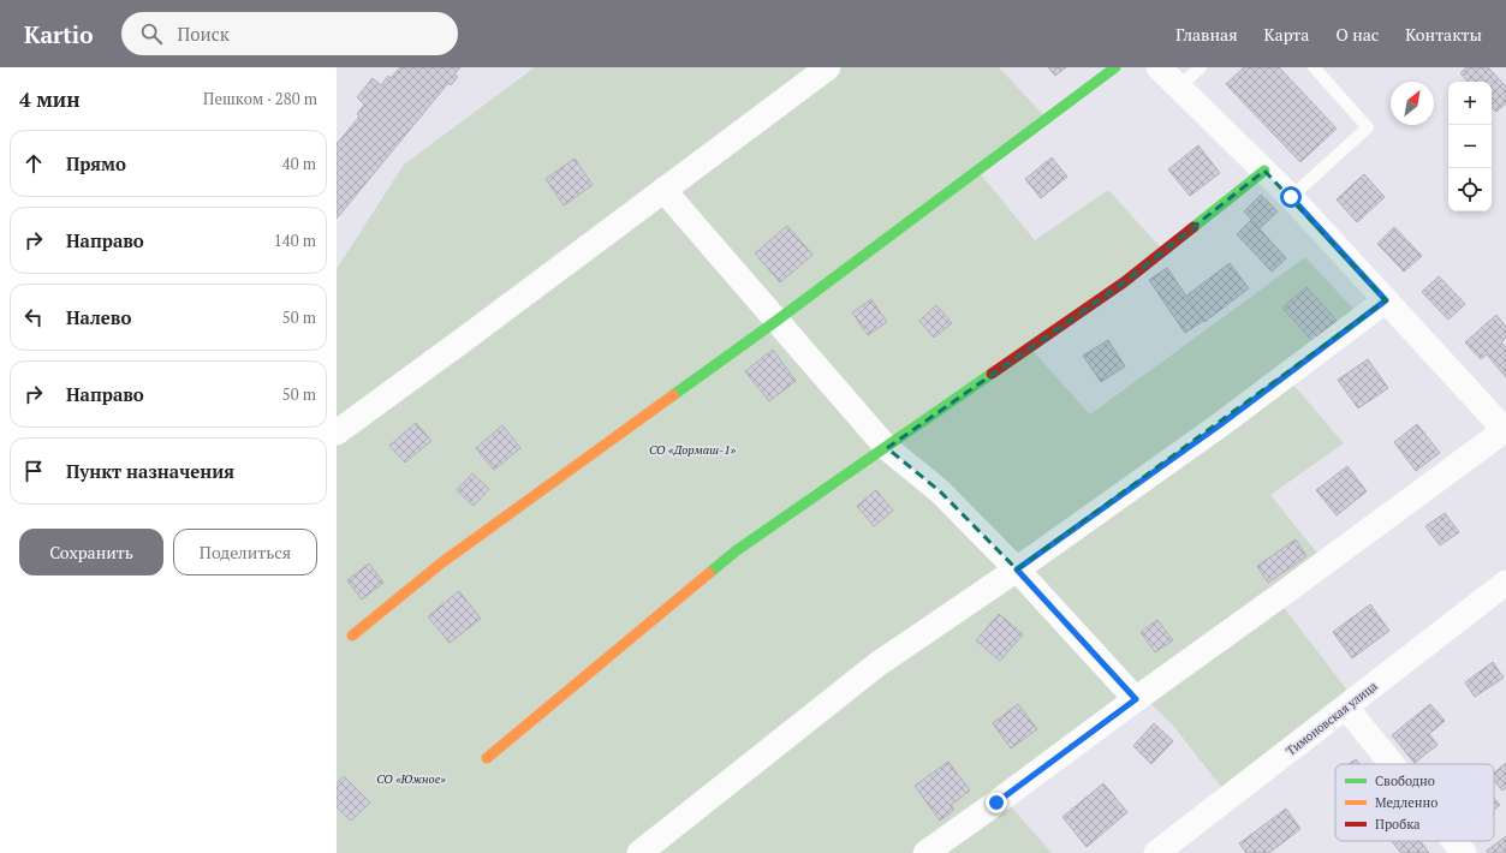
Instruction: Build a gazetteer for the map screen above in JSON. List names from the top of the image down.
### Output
{
  "streets": {
    "street": ["Тимоновская улица"]
  },
  "parks": ["СО «Дормаш-1»", "СО «Южное»"],
  "legend": ["Свободно", "Медленно", "Пробка"],
  "north": "top right",
  "page": {
    "header": "Kartio",
    "search": "Поиск",
    "nav": [
      "Главная",
      "Карта",
      "О нас",
      "Контакты"
    ],
    "heading": ["4 мин", "Пешком · 280 m"],
    "map_buttons": ["+", "−"],
    "list": [
      ["Прямо", "40 m"],
      ["Направо", "140 m"],
      ["Налево", "50 m"],
      ["Направо", "50 m"],
      "Пункт назначения"
    ],
    "buttons": ["Сохранить", "Поделиться"]
  }
}
